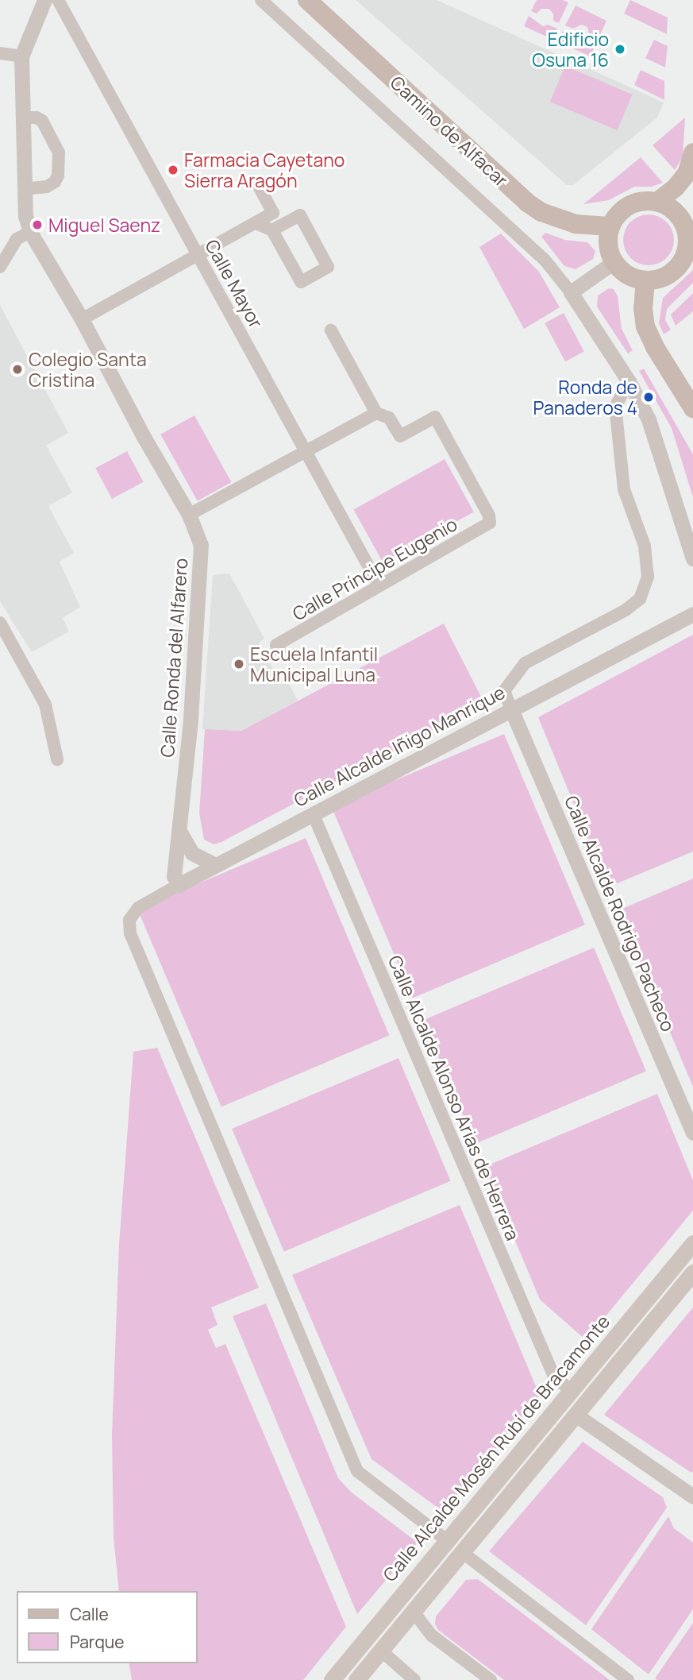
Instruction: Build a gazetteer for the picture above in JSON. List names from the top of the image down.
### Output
{
  "streets": {
    "main road": ["Camino de Alfacar", "Calle Alcalde Mosén Rubí de Bracamonte"],
    "street": [
      "Calle Mayor",
      "Calle Príncipe Eugenio",
      "Calle Ronda del Alfarero",
      "Calle Alcalde Iñigo Manrique",
      "Calle Alcalde Rodrigo Pacheco",
      "Calle Alcalde Alonso Arias de Herrera"
    ]
  },
  "crossings": [
    ["Calle Mayor", "Calle Príncipe Eugenio"],
    ["Calle Ronda del Alfarero", "Calle Alcalde Iñigo Manrique"],
    ["Calle Alcalde Iñigo Manrique", "Calle Alcalde Rodrigo Pacheco"],
    ["Calle Alcalde Iñigo Manrique", "Calle Alcalde Alonso Arias de Herrera"],
    ["Calle Alcalde Iñigo Manrique", "Calle Alcalde Mosén Rubí de Bracamonte"],
    ["Calle Alcalde Alonso Arias de Herrera", "Calle Alcalde Mosén Rubí de Bracamonte"]
  ],
  "places": [
    "Edificio Osuna 16",
    "Farmacia Cayetano Sierra Aragón",
    "Miguel Saenz",
    "Colegio Santa Cristina",
    "Ronda de Panaderos 4",
    "Escuela Infantil Municipal Luna"
  ],
  "legend": ["Calle", "Parque"]
}
